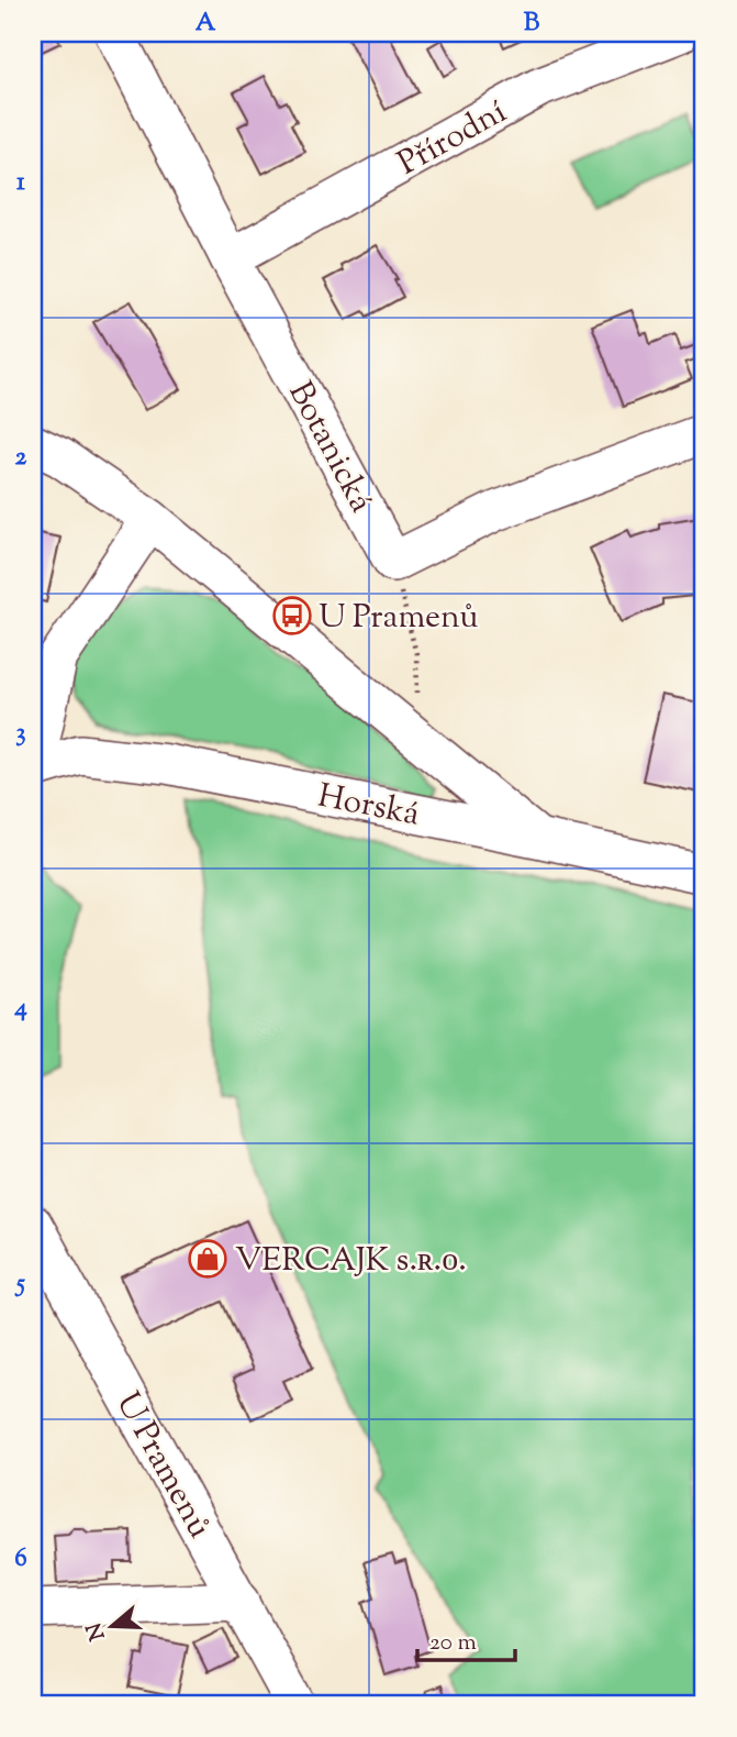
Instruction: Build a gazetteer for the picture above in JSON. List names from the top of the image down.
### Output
{
  "streets": {
    "street": [
      "Přírodní",
      "Botanická",
      "Horská",
      "U Pramenů"
    ]
  },
  "crossings": [
    ["Přírodní", "Botanická"]
  ],
  "places": {
    "bus stop": ["U Pramenů"],
    "shop": ["VERCAJK s.ʀ.ᴏ."]
  },
  "scale_bar": "20 m",
  "north": "left",
  "grid": {
    "columns": ["A", "B"],
    "rows": [
      "1",
      "2",
      "3",
      "4",
      "5",
      "6"
    ]
  }
}
